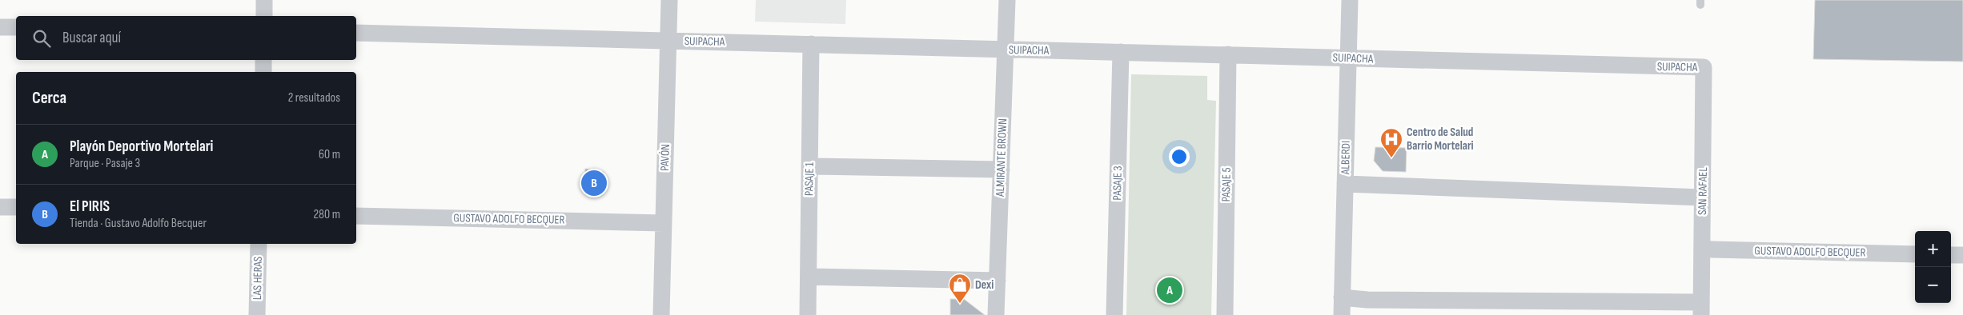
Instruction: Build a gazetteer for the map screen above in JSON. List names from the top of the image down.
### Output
{
  "streets": {
    "street": [
      "SUIPACHA",
      "PAVÓN",
      "ALMIRANTE BROWN",
      "ALBERDI",
      "PASAJE 1",
      "PASAJE 3",
      "PASAJE 5",
      "SAN RAFAEL",
      "GUSTAVO ADOLFO BECQUER",
      "LAS HERAS"
    ]
  },
  "crossings": [
    ["SUIPACHA", "PAVÓN"],
    ["SUIPACHA", "ALMIRANTE BROWN"],
    ["SUIPACHA", "ALBERDI"],
    ["SUIPACHA", "PASAJE 1"],
    ["SUIPACHA", "PASAJE 3"],
    ["SUIPACHA", "PASAJE 5"],
    ["SUIPACHA", "SAN RAFAEL"],
    ["PAVÓN", "GUSTAVO ADOLFO BECQUER"],
    ["SAN RAFAEL", "GUSTAVO ADOLFO BECQUER"]
  ],
  "places": {
    "hospital": ["Centro de Salud Barrio Mortelari"],
    "shop": ["Dexi"]
  },
  "page": {
    "search": "Buscar aquí",
    "heading": ["Cerca", "2 resultados"],
    "list": [
      {
        "mark": "A",
        "name": "Playón Deportivo Mortelari",
        "note": "Parque · Pasaje 3",
        "value": "60 m"
      },
      {
        "mark": "B",
        "name": "El PIRIS",
        "note": "Tienda · Gustavo Adolfo Becquer",
        "value": "280 m"
      }
    ],
    "pins": ["B", "A"],
    "map_buttons": ["+", "−"]
  }
}
